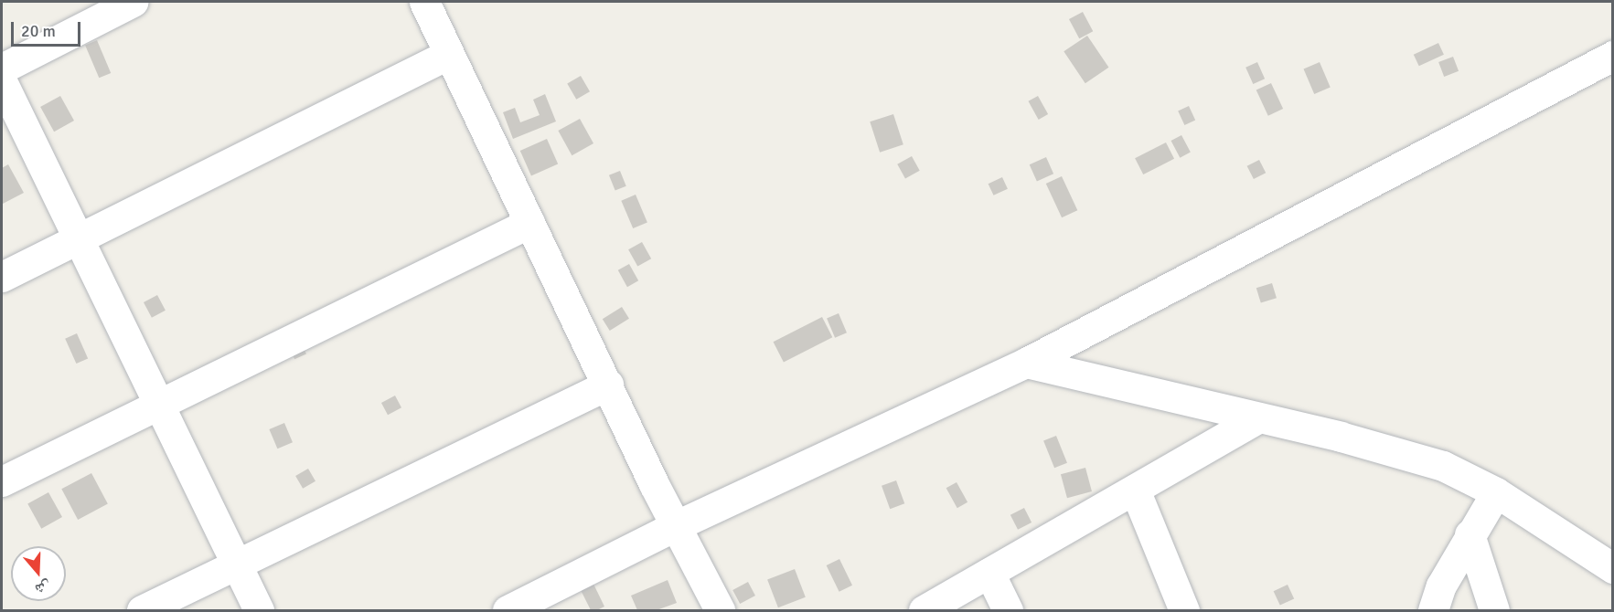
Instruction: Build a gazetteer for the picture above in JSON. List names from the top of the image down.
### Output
{
  "scale_bar": "20 m",
  "north": "bottom"
}
